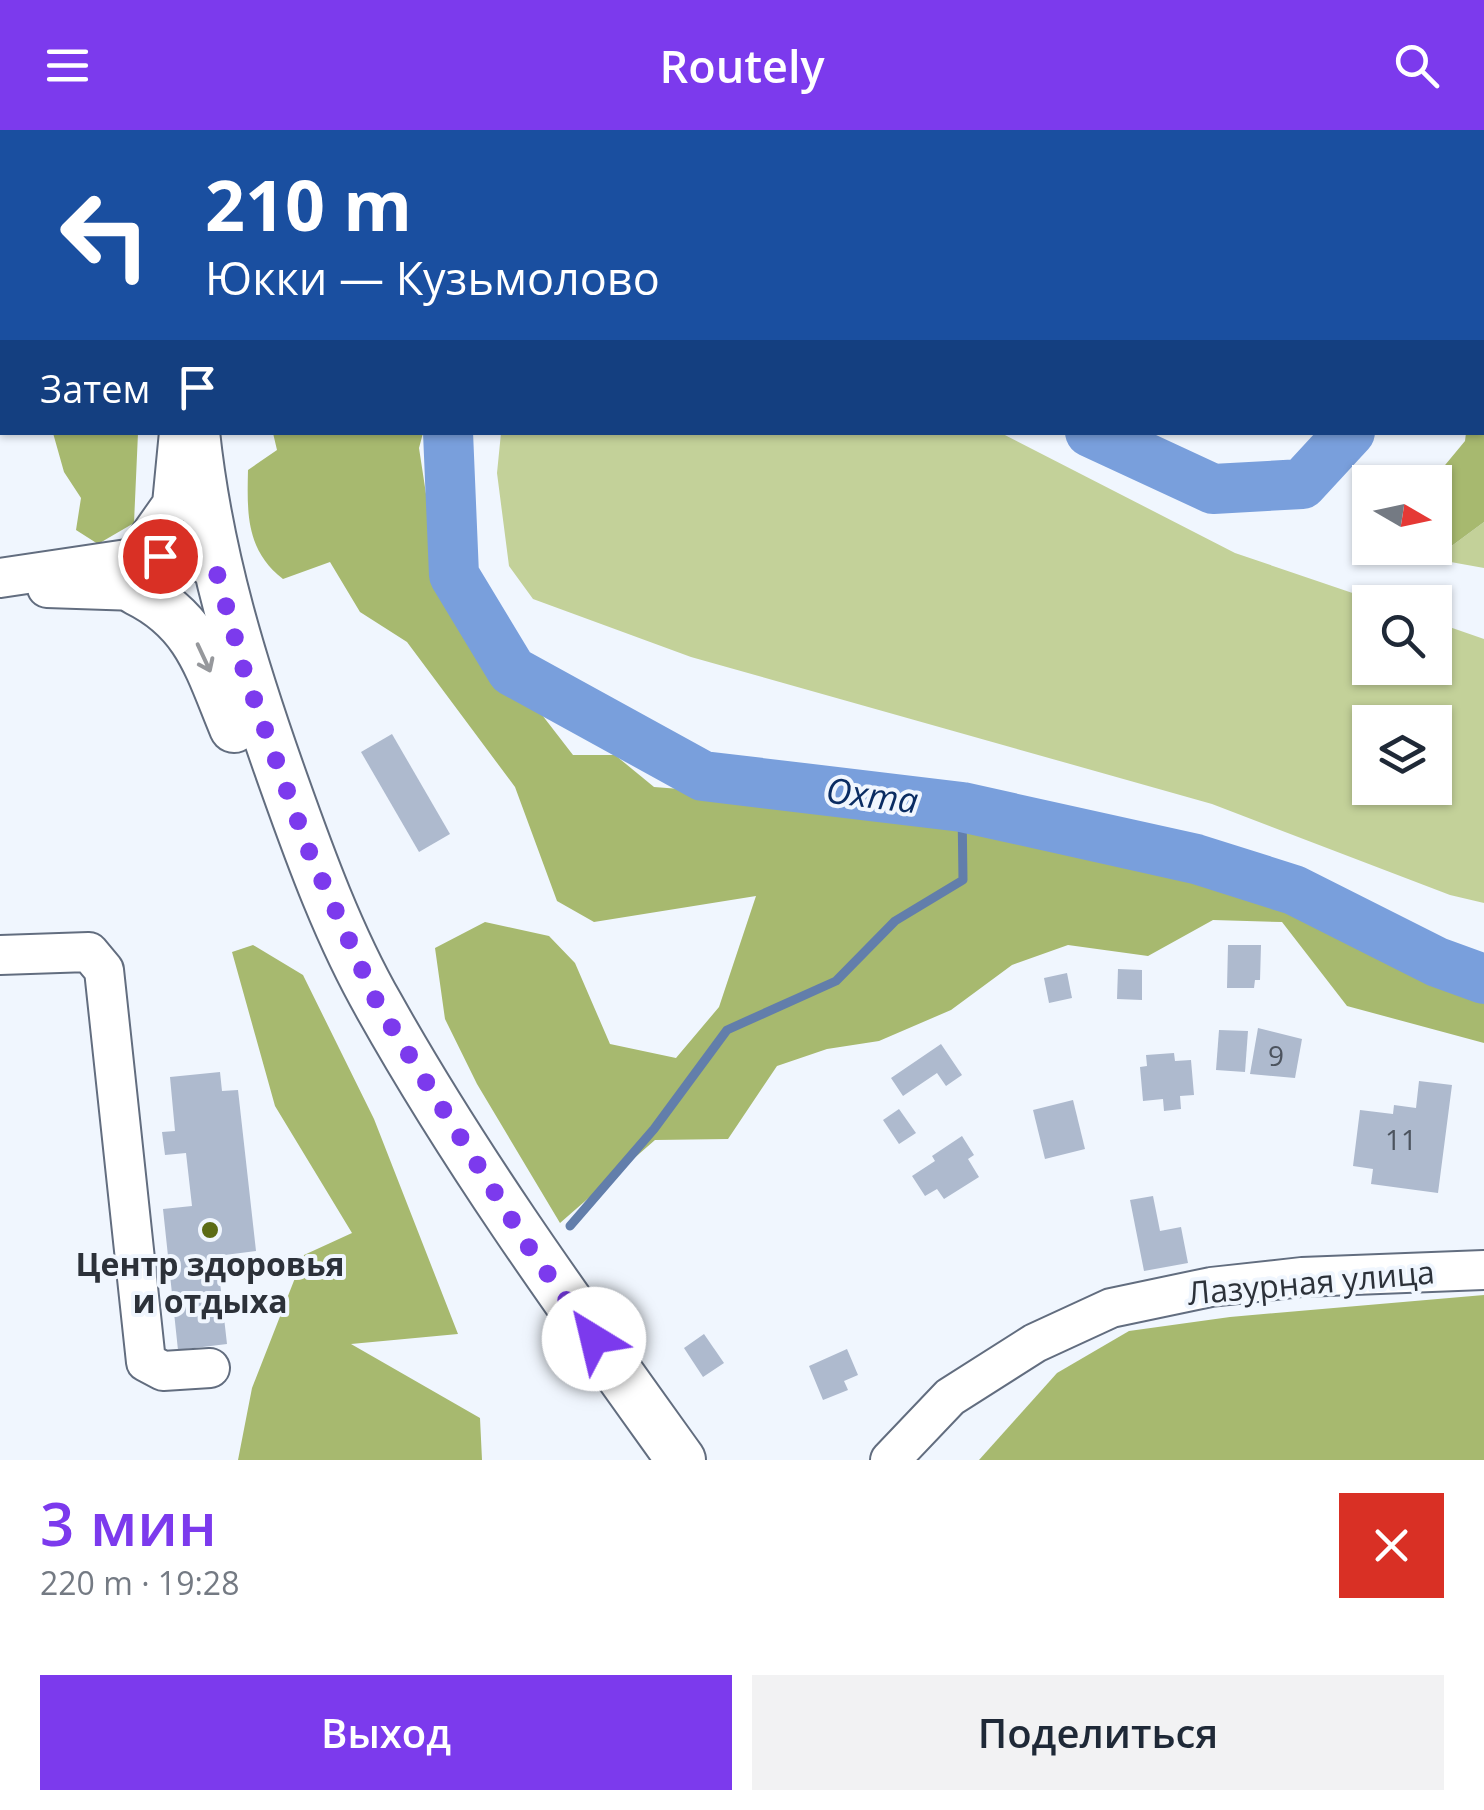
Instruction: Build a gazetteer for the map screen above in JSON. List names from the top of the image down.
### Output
{
  "streets": {
    "street": ["Лазурная улица"]
  },
  "water": ["Охта"],
  "places": ["Центр здоровья и отдыха"],
  "house_numbers": ["9", "11"],
  "north": "right",
  "page": {
    "header": "Routely",
    "turn": ["210 m", "Юкки — Кузьмолово"],
    "then": "Затем",
    "heading": ["3 мин", "220 m · 19:28"],
    "buttons": ["Выход", "Поделиться"]
  }
}
